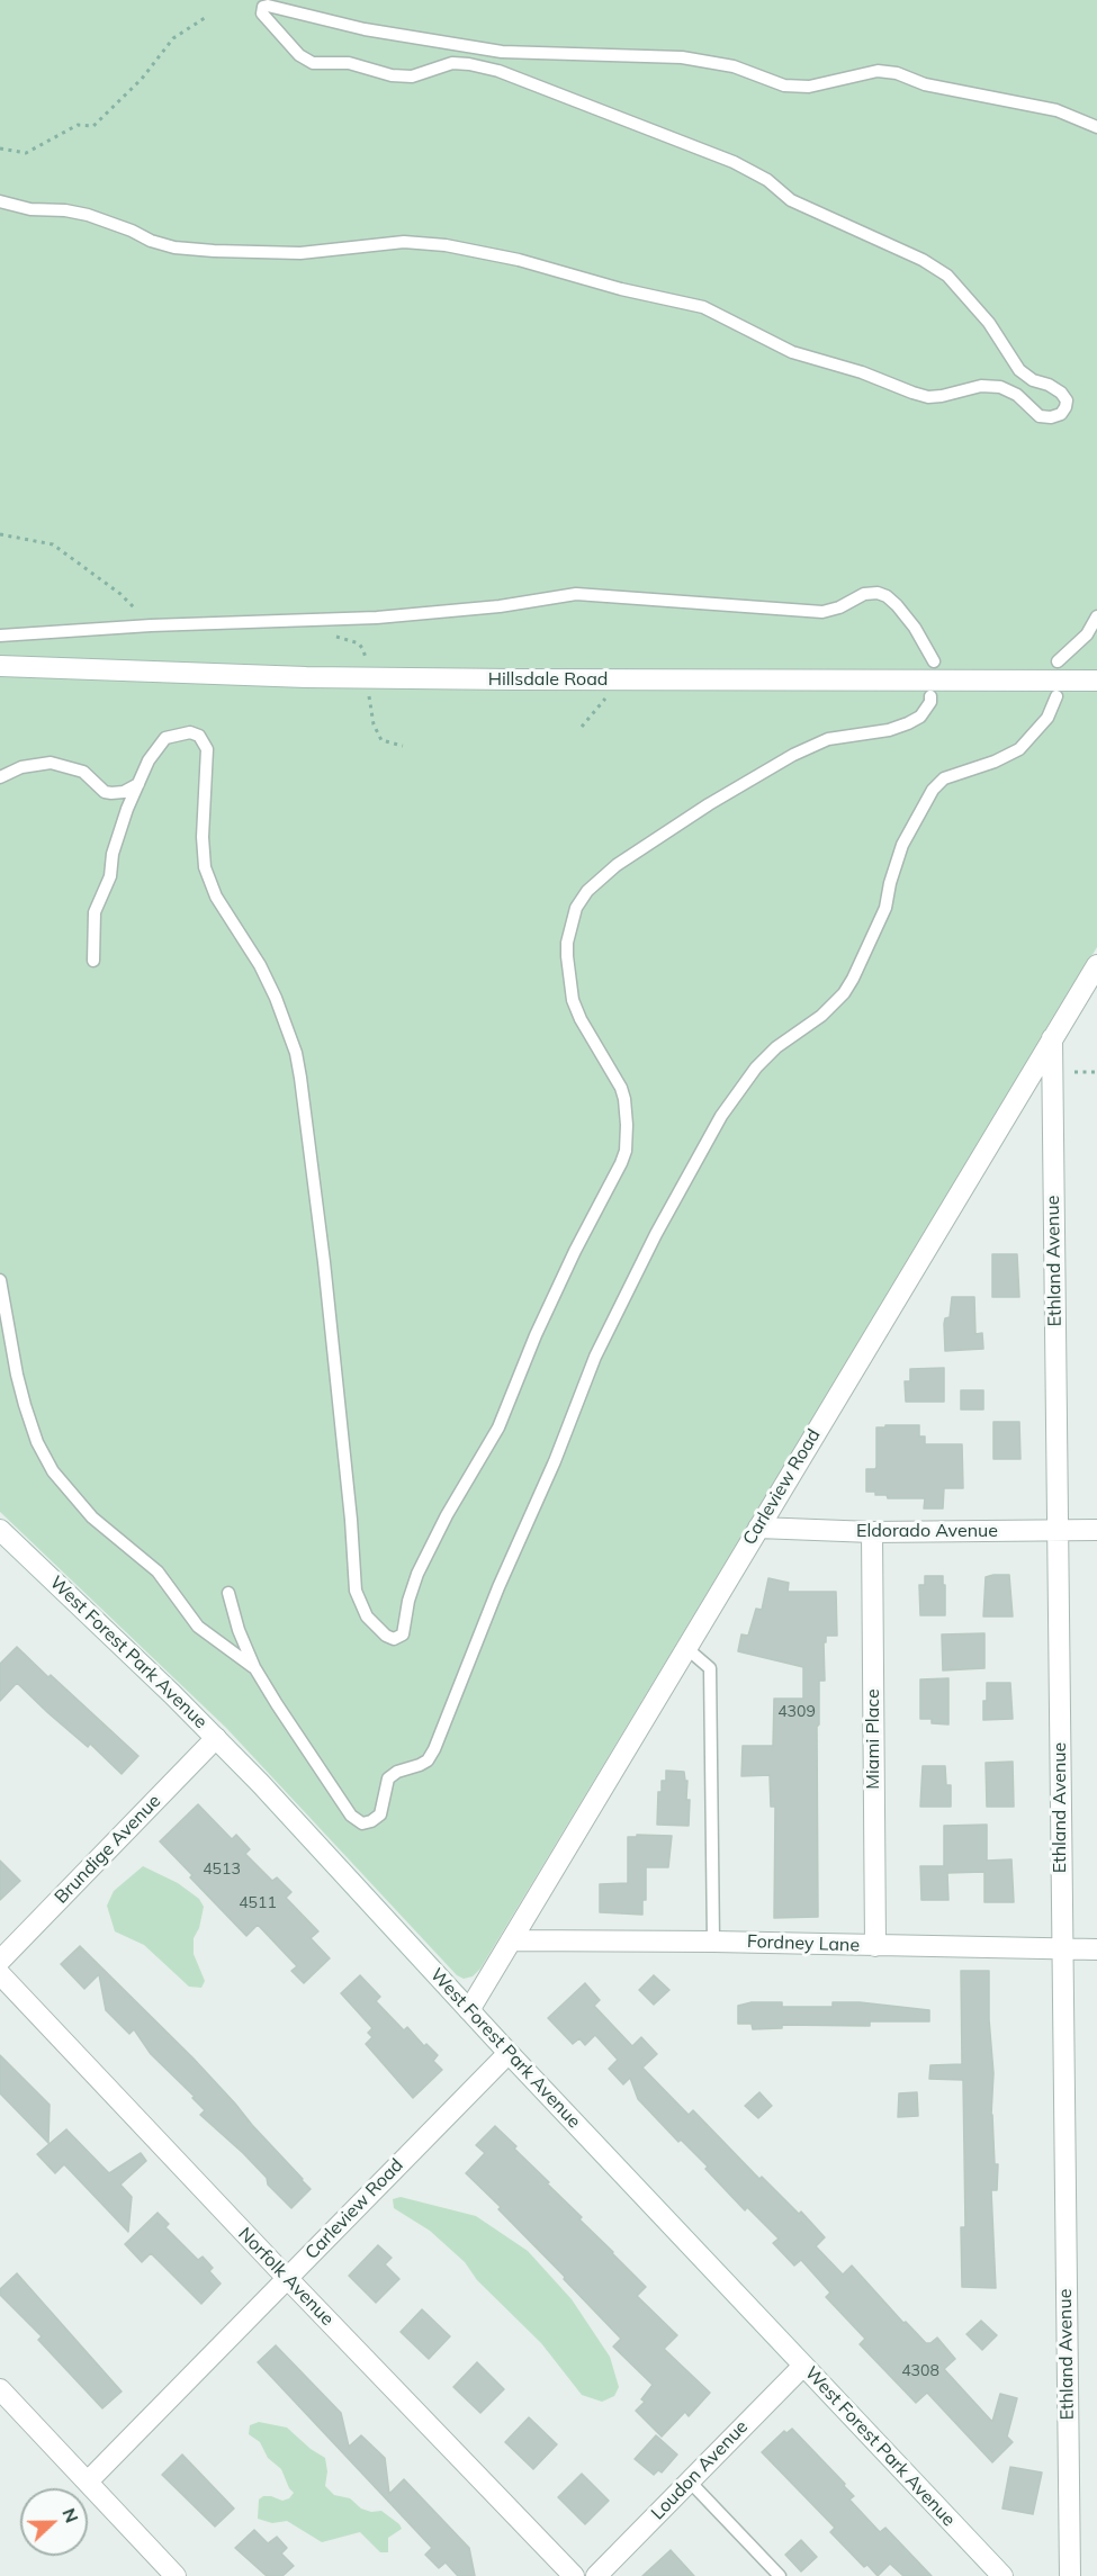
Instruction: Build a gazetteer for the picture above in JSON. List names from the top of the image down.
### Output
{
  "streets": {
    "street": [
      "Hillsdale Road",
      "Ethland Avenue",
      "Carleview Road",
      "Eldorado Avenue",
      "West Forest Park Avenue",
      "Miami Place",
      "Brundige Avenue",
      "Fordney Lane",
      "Norfolk Avenue",
      "Loudon Avenue"
    ]
  },
  "crossings": [
    ["Ethland Avenue", "Carleview Road"],
    ["Ethland Avenue", "Eldorado Avenue"],
    ["Ethland Avenue", "Fordney Lane"],
    ["Carleview Road", "Eldorado Avenue"],
    ["Carleview Road", "West Forest Park Avenue"],
    ["Carleview Road", "Fordney Lane"],
    ["Carleview Road", "Norfolk Avenue"],
    ["Eldorado Avenue", "Miami Place"],
    ["West Forest Park Avenue", "Brundige Avenue"],
    ["West Forest Park Avenue", "Loudon Avenue"],
    ["Miami Place", "Fordney Lane"]
  ],
  "house_numbers": [
    "4309",
    "4513",
    "4511",
    "4308"
  ],
  "north": "right"
}
